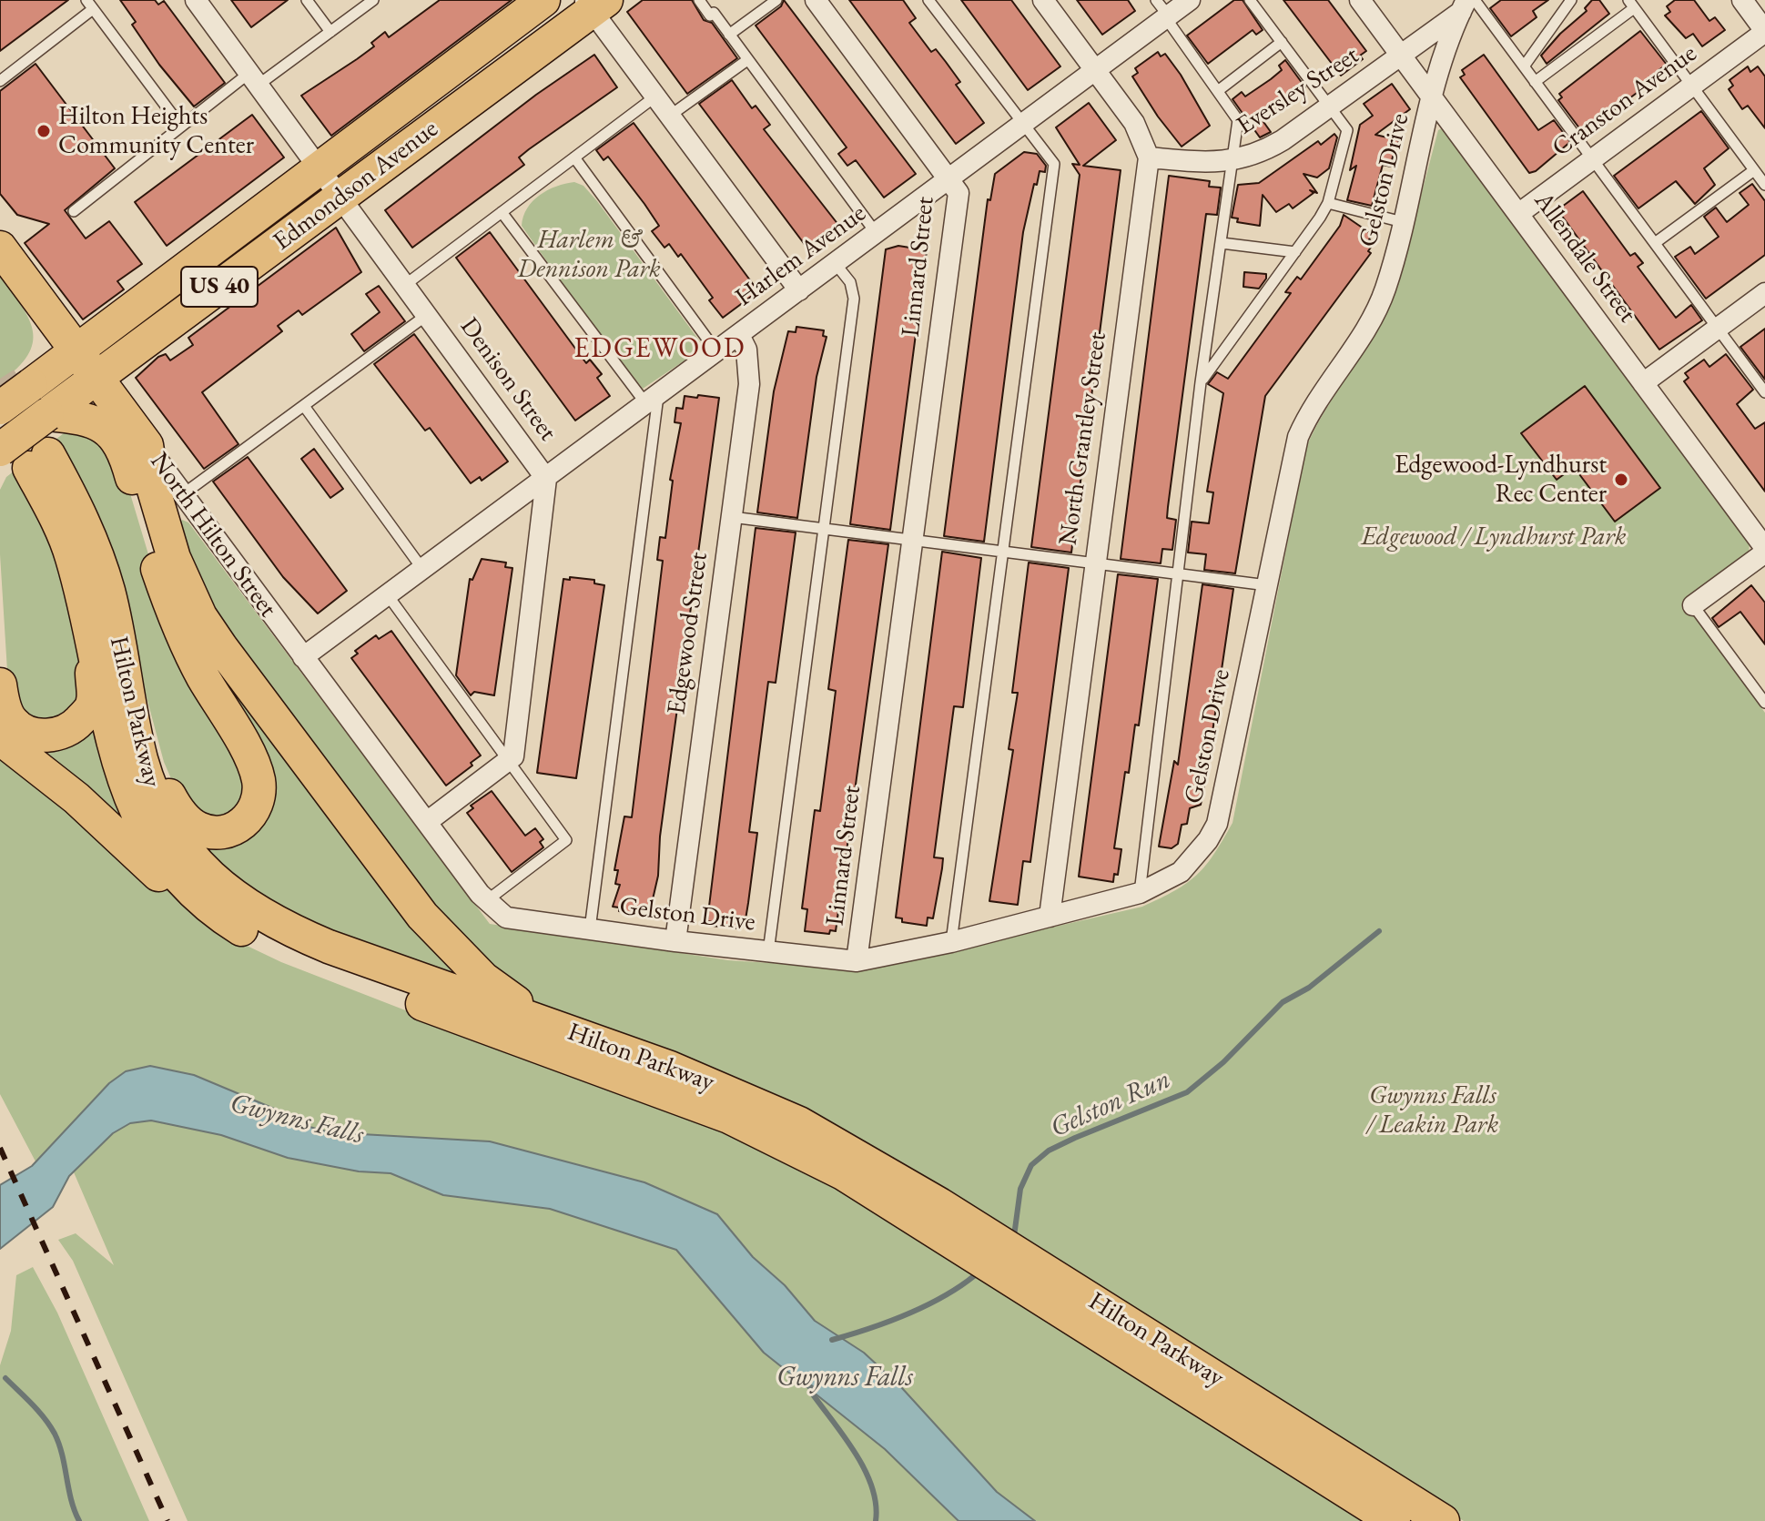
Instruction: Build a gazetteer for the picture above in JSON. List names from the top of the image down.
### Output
{
  "streets": {
    "main road": [
      "Edmondson Avenue",
      "US 40",
      "North Hilton Street",
      "Hilton Parkway"
    ],
    "street": [
      "Eversley Street",
      "Cranston Avenue",
      "Gelston Drive",
      "Harlem Avenue",
      "Allendale Street",
      "Linnard Street",
      "Denison Street",
      "North Grantley Street",
      "Edgewood Street"
    ]
  },
  "crossings": [
    ["Eversley Street", "Gelston Drive"],
    ["Eversley Street", "Allendale Street"],
    ["Eversley Street", "North Grantley Street"],
    ["Cranston Avenue", "Allendale Street"],
    ["Gelston Drive", "Allendale Street"],
    ["Gelston Drive", "Linnard Street"],
    ["Gelston Drive", "North Grantley Street"],
    ["Gelston Drive", "North Hilton Street"],
    ["Gelston Drive", "Edgewood Street"],
    ["Edmondson Avenue", "Denison Street"],
    ["Edmondson Avenue", "North Hilton Street"],
    ["Harlem Avenue", "Linnard Street"],
    ["Harlem Avenue", "Denison Street"],
    ["Harlem Avenue", "North Hilton Street"],
    ["Harlem Avenue", "Edgewood Street"]
  ],
  "districts": ["EDGEWOOD"],
  "water": ["Gelston Run", "Gwynns Falls"],
  "parks": ["Harlem & Dennison Park", "Edgewood / Lyndhurst Park", "Gwynns Falls / Leakin Park"],
  "places": ["Hilton Heights Community Center", "Edgewood-Lyndhurst Rec Center"]
}
